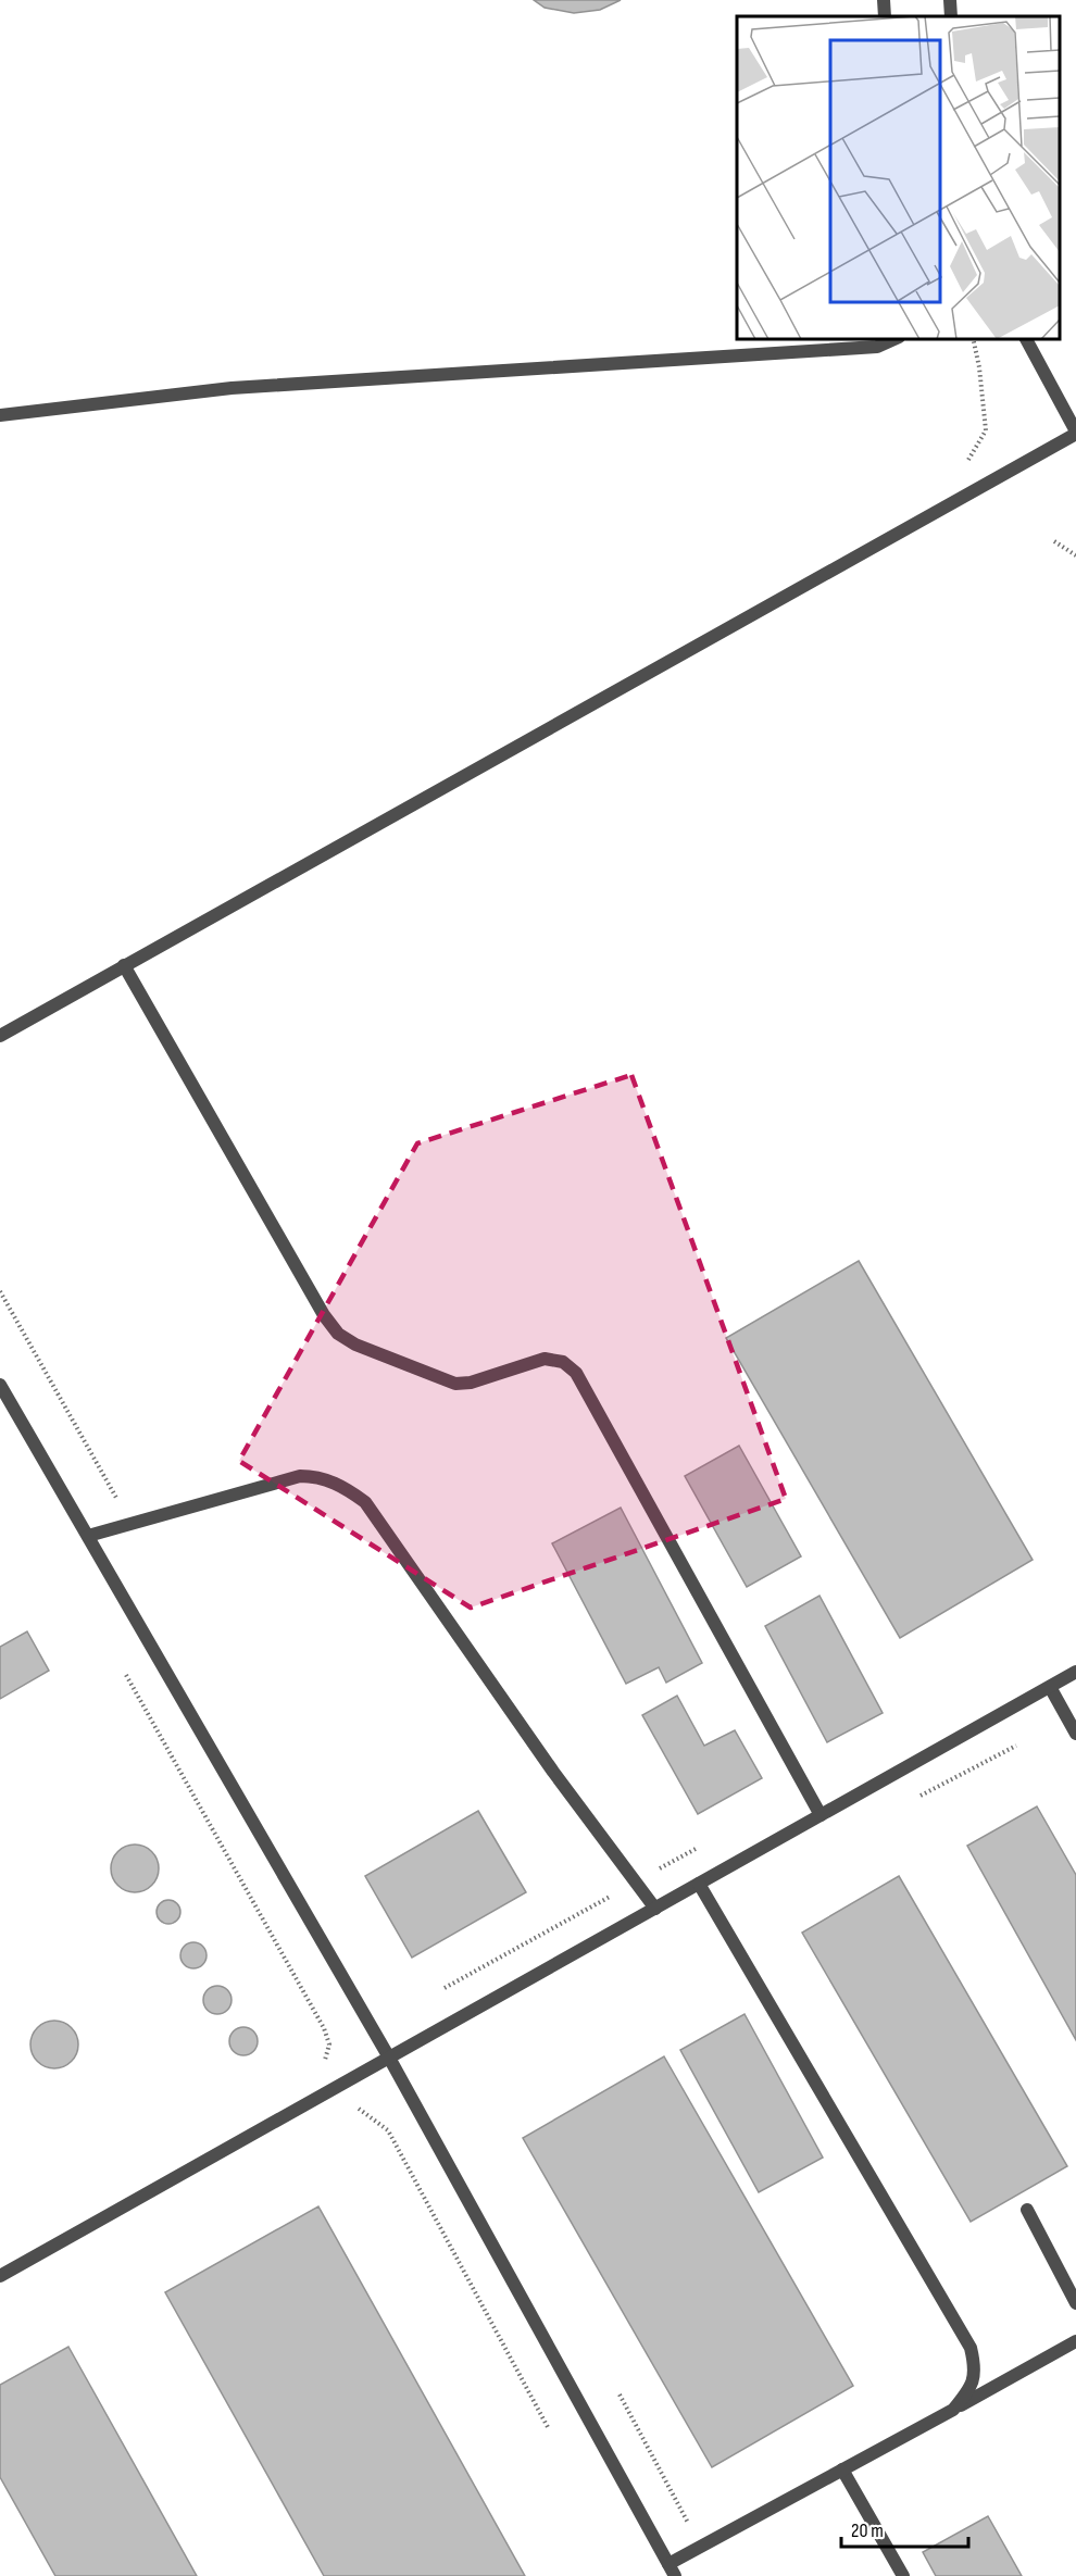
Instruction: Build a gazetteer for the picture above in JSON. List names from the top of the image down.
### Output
{
  "scale_bar": "20 m"
}
